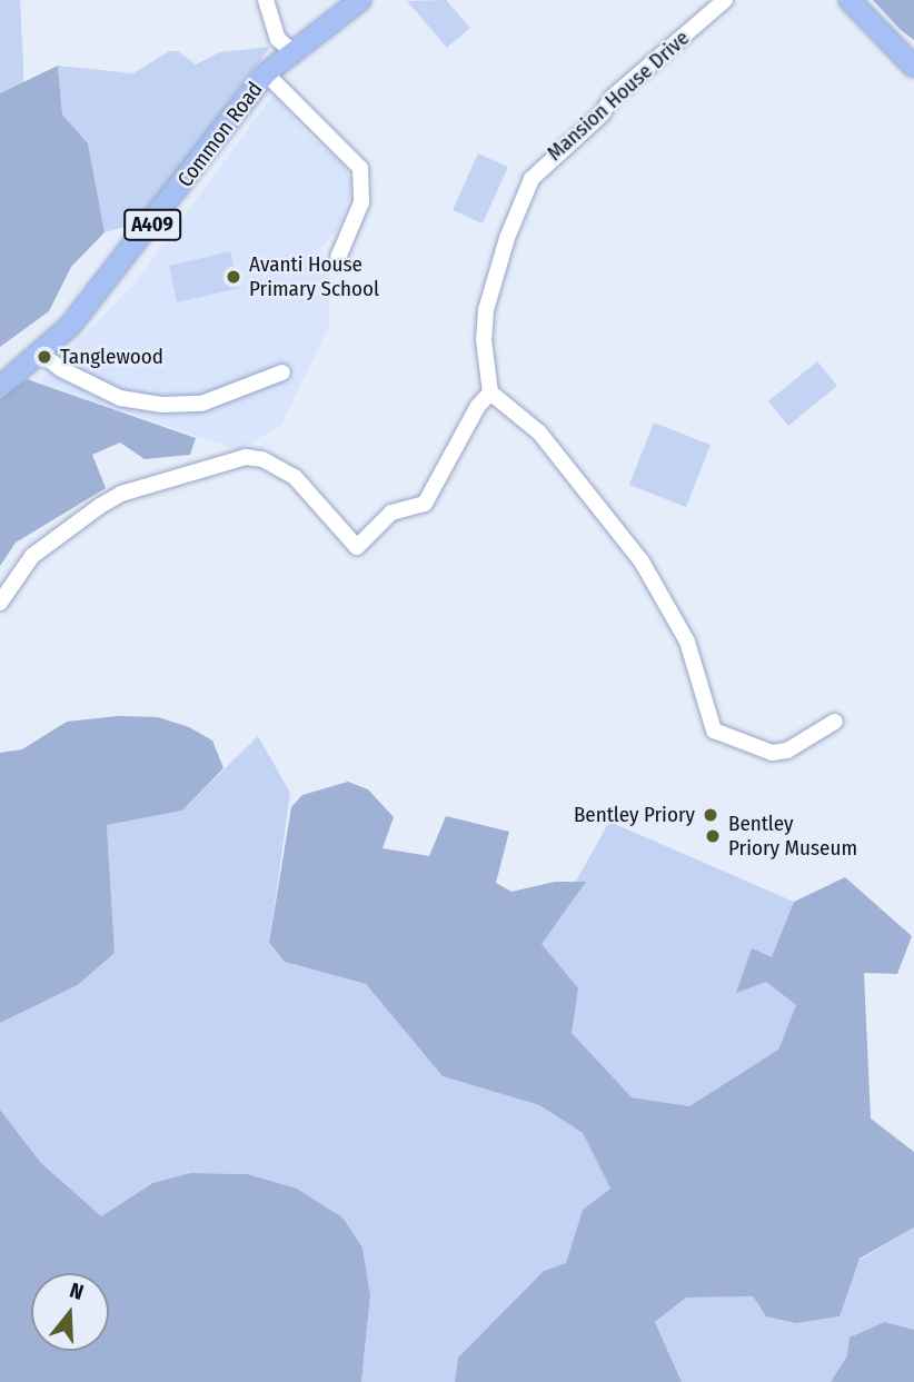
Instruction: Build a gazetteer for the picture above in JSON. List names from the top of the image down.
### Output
{
  "streets": {
    "main road": ["Common Road", "A409"],
    "street": ["Mansion House Drive"]
  },
  "places": [
    "Avanti House Primary School",
    "Tanglewood",
    "Bentley Priory",
    "Bentley Priory Museum"
  ],
  "north": "top"
}
